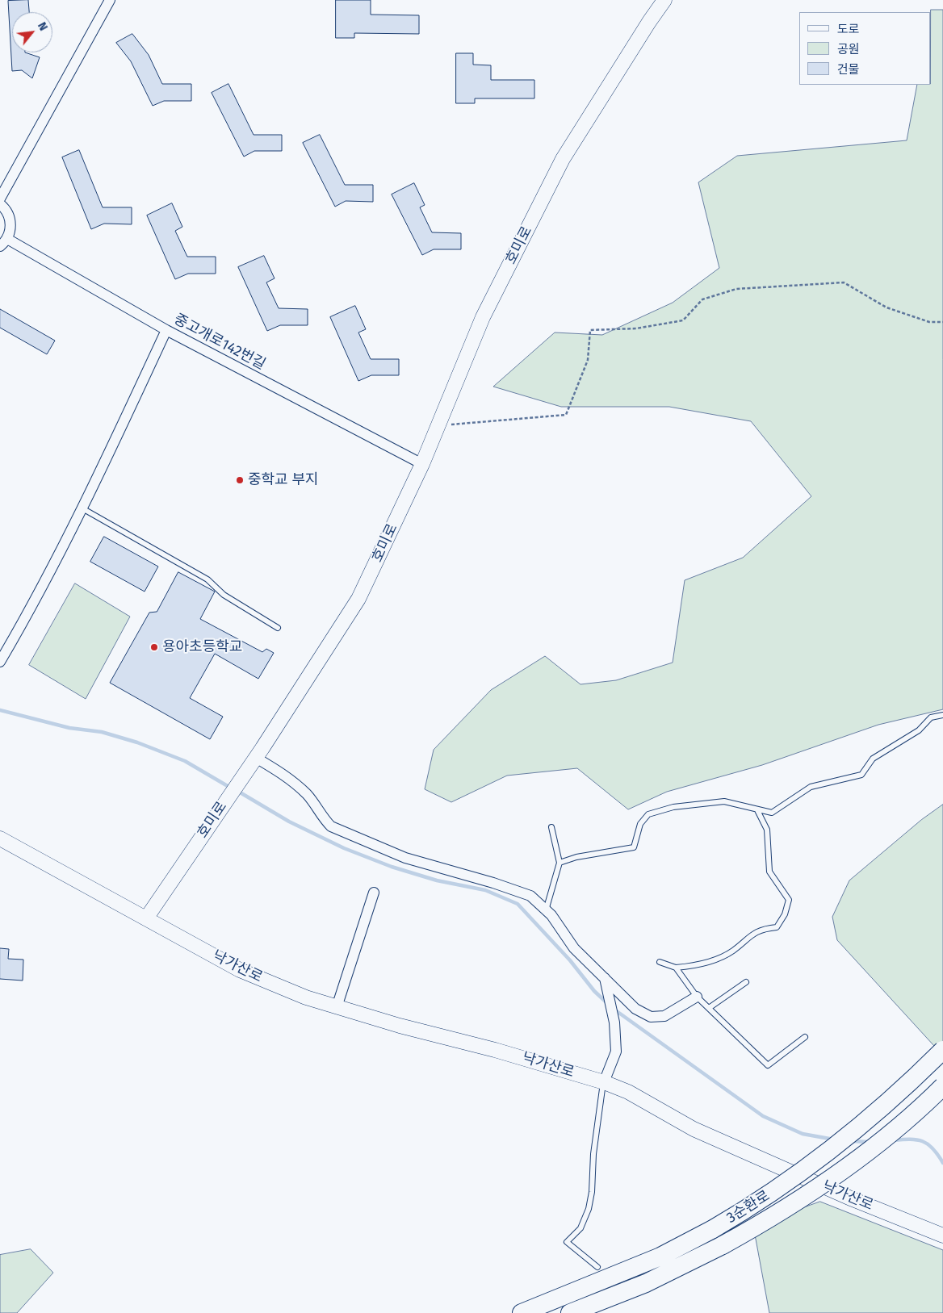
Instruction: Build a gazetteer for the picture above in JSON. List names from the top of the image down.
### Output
{
  "streets": {
    "highway": ["3순환로"],
    "street": ["호미로", "중고개로142번길", "낙가산로"]
  },
  "crossings": [
    ["호미로", "중고개로142번길"],
    ["호미로", "낙가산로"]
  ],
  "places": ["중학교 부지", "용아초등학교"],
  "legend": ["도로", "공원", "건물"],
  "north": "top right"
}
